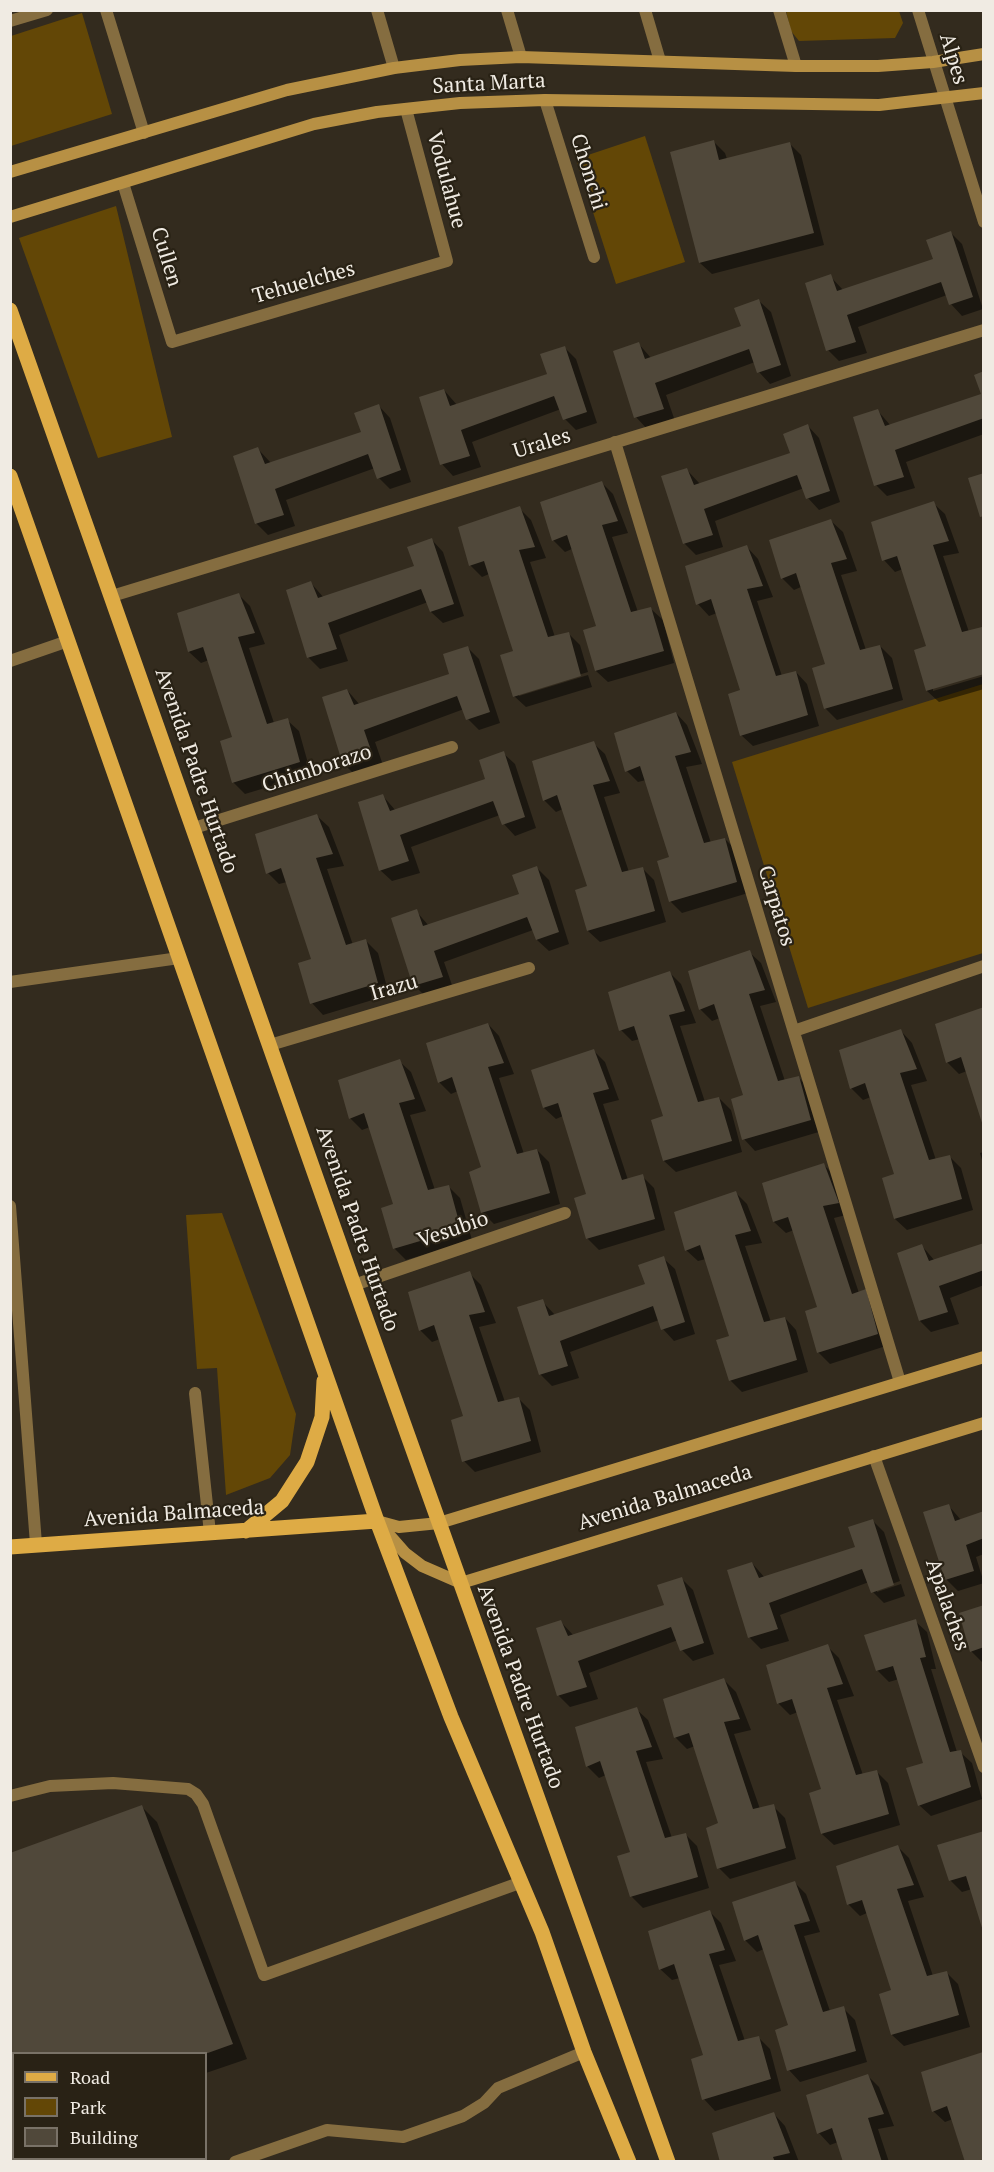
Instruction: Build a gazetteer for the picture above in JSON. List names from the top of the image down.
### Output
{
  "streets": {
    "main road": ["Avenida Padre Hurtado", "Avenida Balmaceda"],
    "street": [
      "Alpes",
      "Santa Marta",
      "Chonchi",
      "Vodulahue",
      "Cullen",
      "Tehuelches",
      "Urales",
      "Chimborazo",
      "Carpatos",
      "Irazu",
      "Vesubio",
      "Apalaches"
    ]
  },
  "crossings": [
    ["Alpes", "Santa Marta"],
    ["Santa Marta", "Chonchi"],
    ["Santa Marta", "Vodulahue"],
    ["Santa Marta", "Cullen"],
    ["Vodulahue", "Tehuelches"],
    ["Cullen", "Tehuelches"],
    ["Urales", "Avenida Padre Hurtado"],
    ["Urales", "Carpatos"],
    ["Chimborazo", "Avenida Padre Hurtado"],
    ["Avenida Padre Hurtado", "Irazu"],
    ["Avenida Padre Hurtado", "Vesubio"],
    ["Avenida Padre Hurtado", "Avenida Balmaceda"],
    ["Carpatos", "Avenida Balmaceda"],
    ["Avenida Balmaceda", "Apalaches"]
  ],
  "legend": ["Road", "Park", "Building"]
}
